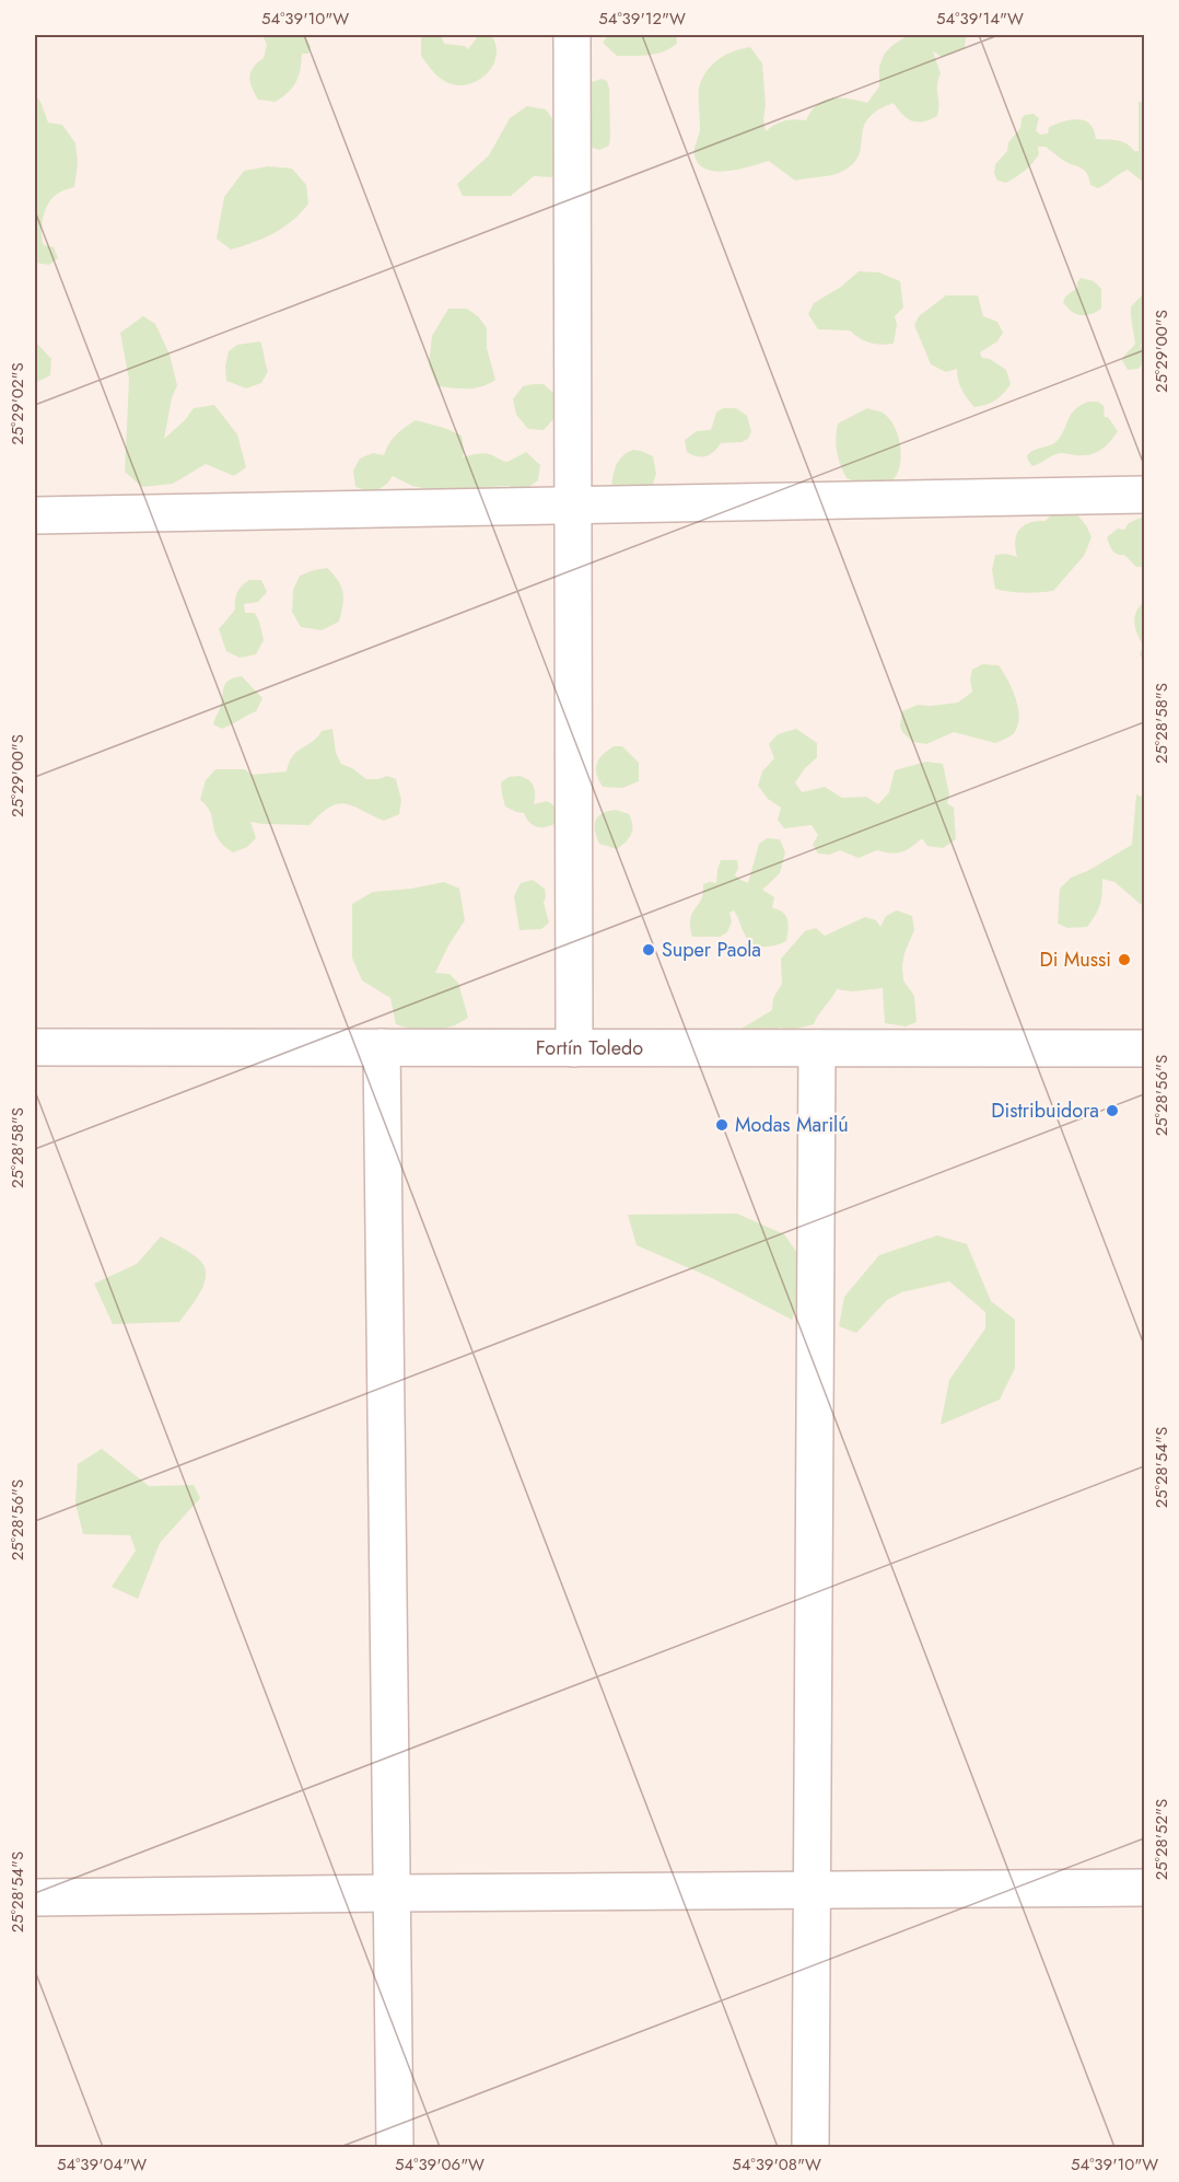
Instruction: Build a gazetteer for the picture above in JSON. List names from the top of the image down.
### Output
{
  "streets": {
    "street": ["Fortín Toledo"]
  },
  "places": [
    "Super Paola",
    "Di Mussi",
    "Distribuidora",
    "Modas Marilú"
  ],
  "coordinates": [
    "54°39'10\"W",
    "54°39'12\"W",
    "54°39'14\"W",
    "25°29'00\"S",
    "25°29'02\"S",
    "25°28'58\"S",
    "25°28'56\"S",
    "25°28'54\"S",
    "25°28'52\"S",
    "54°39'04\"W",
    "54°39'06\"W",
    "54°39'08\"W"
  ]
}
